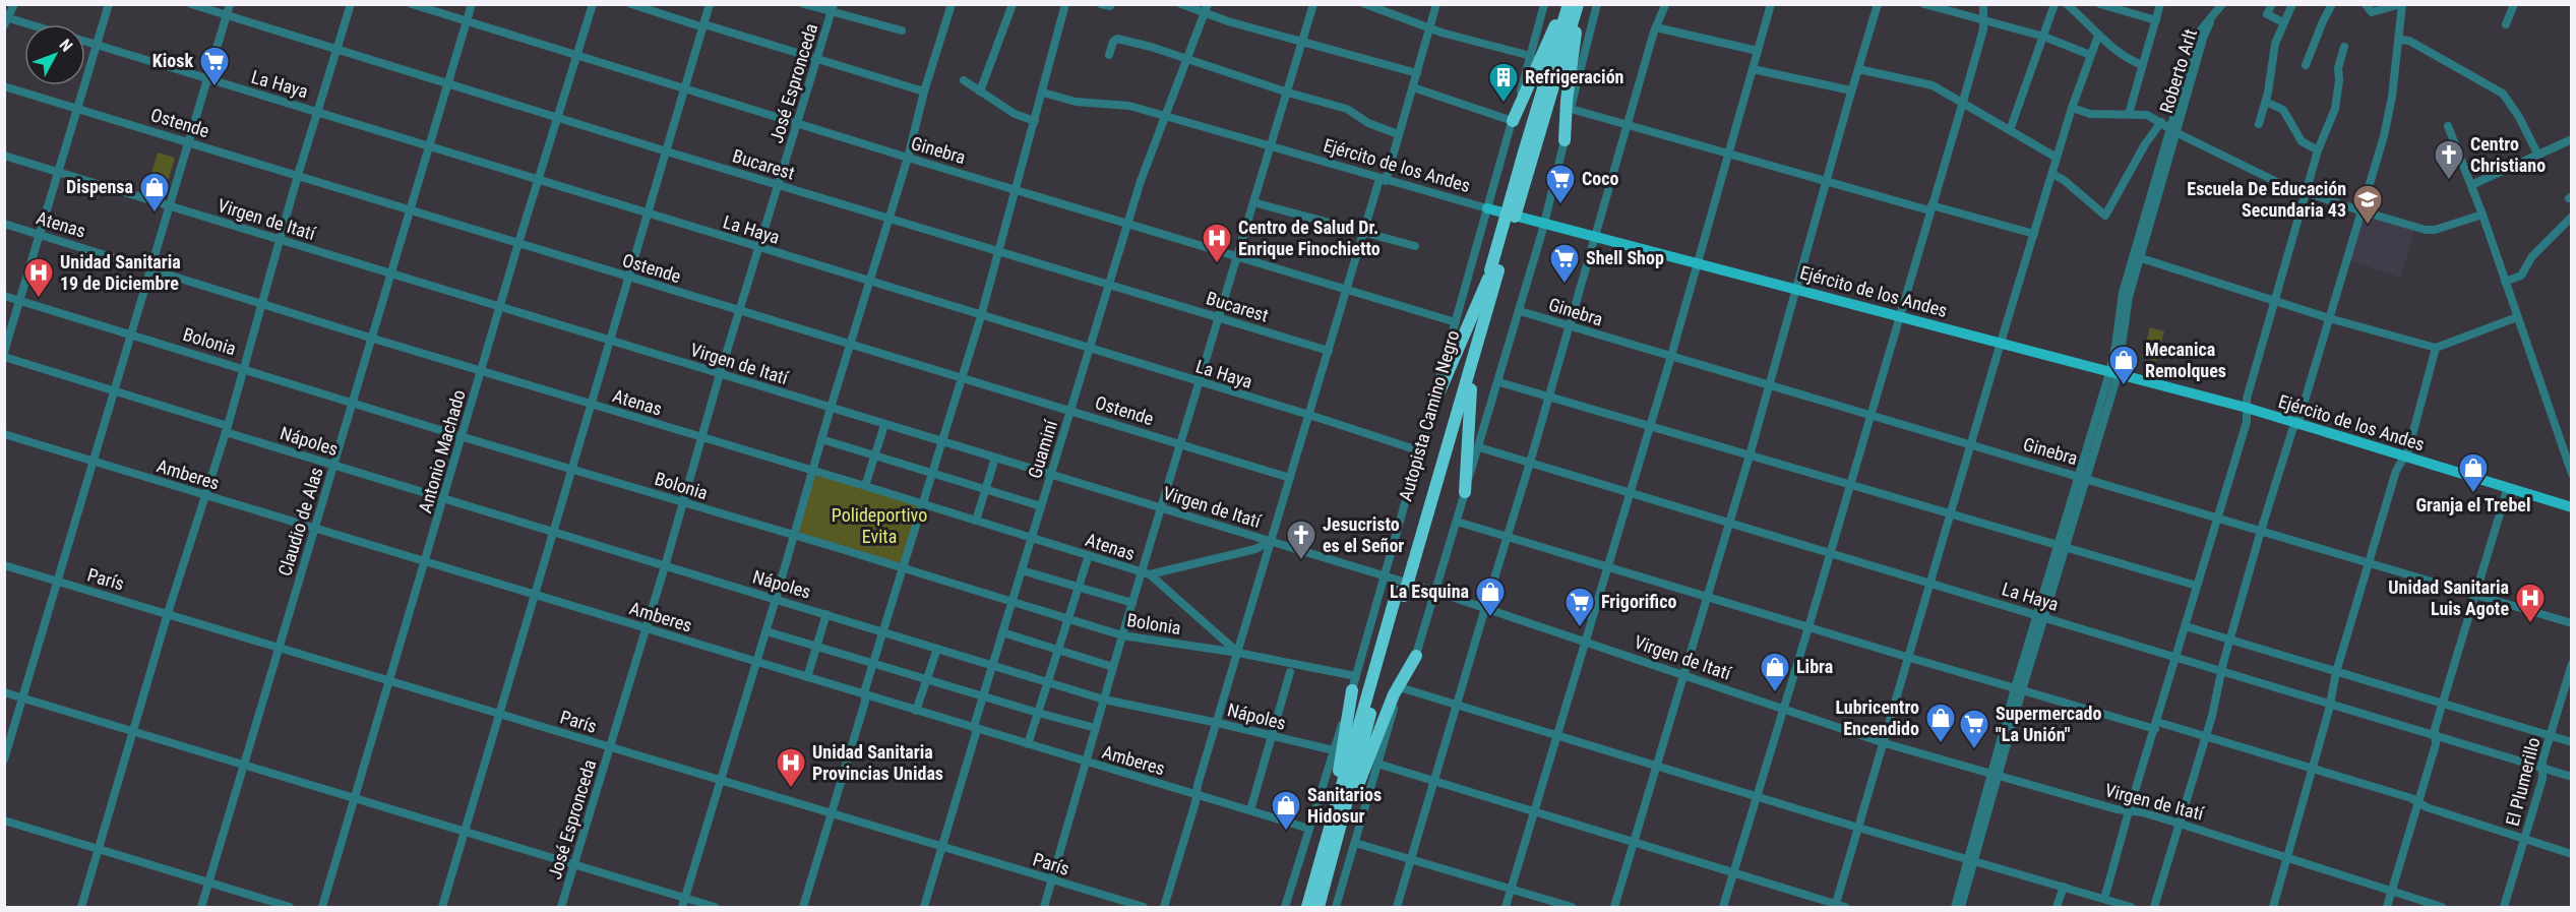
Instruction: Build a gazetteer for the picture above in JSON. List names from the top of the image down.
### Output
{
  "streets": {
    "highway": ["Autopista Camino Negro"],
    "main road": ["Ejército de los Andes"],
    "street": [
      "Roberto Arlt",
      "José Espronceda",
      "La Haya",
      "Ostende",
      "Ginebra",
      "Bucarest",
      "Virgen de Itatí",
      "Atenas",
      "Bolonia",
      "Nápoles",
      "Guaminí",
      "Antonio Machado",
      "Amberes",
      "Claudio de Alas",
      "París",
      "El Plumerillo"
    ]
  },
  "crossings": [
    ["Roberto Arlt", "La Haya"],
    ["Roberto Arlt", "Ginebra"],
    ["Roberto Arlt", "Ejército de los Andes"],
    ["Roberto Arlt", "Virgen de Itatí"],
    ["José Espronceda", "La Haya"],
    ["José Espronceda", "Ostende"],
    ["José Espronceda", "Ginebra"],
    ["José Espronceda", "Bucarest"],
    ["José Espronceda", "Virgen de Itatí"],
    ["José Espronceda", "Atenas"],
    ["José Espronceda", "Bolonia"],
    ["José Espronceda", "Nápoles"],
    ["José Espronceda", "Amberes"],
    ["José Espronceda", "París"],
    ["La Haya", "Guaminí"],
    ["La Haya", "Antonio Machado"],
    ["La Haya", "Claudio de Alas"],
    ["La Haya", "El Plumerillo"],
    ["Ostende", "Guaminí"],
    ["Ostende", "Antonio Machado"],
    ["Ostende", "Claudio de Alas"],
    ["Ginebra", "Guaminí"],
    ["Ginebra", "Antonio Machado"],
    ["Ginebra", "Claudio de Alas"],
    ["Bucarest", "Guaminí"],
    ["Bucarest", "Antonio Machado"],
    ["Bucarest", "Claudio de Alas"],
    ["Ejército de los Andes", "Guaminí"],
    ["Virgen de Itatí", "Guaminí"],
    ["Virgen de Itatí", "Antonio Machado"],
    ["Virgen de Itatí", "Claudio de Alas"],
    ["Atenas", "Bolonia"],
    ["Atenas", "Guaminí"],
    ["Atenas", "Antonio Machado"],
    ["Atenas", "Claudio de Alas"],
    ["Bolonia", "Guaminí"],
    ["Bolonia", "Antonio Machado"],
    ["Bolonia", "Claudio de Alas"],
    ["Nápoles", "Guaminí"],
    ["Nápoles", "Antonio Machado"],
    ["Nápoles", "Claudio de Alas"],
    ["Guaminí", "Amberes"],
    ["Guaminí", "París"],
    ["Antonio Machado", "Amberes"],
    ["Antonio Machado", "París"],
    ["Amberes", "Claudio de Alas"],
    ["Claudio de Alas", "París"]
  ],
  "parks": ["Polideportivo Evita"],
  "places": {
    "supermarket": [
      "Kiosk",
      "Coco",
      "Shell Shop",
      "Frigorifico",
      "Supermercado \"La Unión\""
    ],
    "building": ["Refrigeración"],
    "church": ["Centro Christiano", "Jesucristo es el Señor"],
    "shop": [
      "Dispensa",
      "Mecanica Remolques",
      "Granja el Trebel",
      "La Esquina",
      "Libra",
      "Lubricentro Encendido",
      "Sanitarios Hidosur"
    ],
    "school or university": ["Escuela De Educación Secundaria 43"],
    "hospital": [
      "Centro de Salud Dr. Enrique Finochietto",
      "Unidad Sanitaria 19 de Diciembre",
      "Unidad Sanitaria Luis Agote",
      "Unidad Sanitaria Provincias Unidas"
    ]
  },
  "north": "top right"
}
